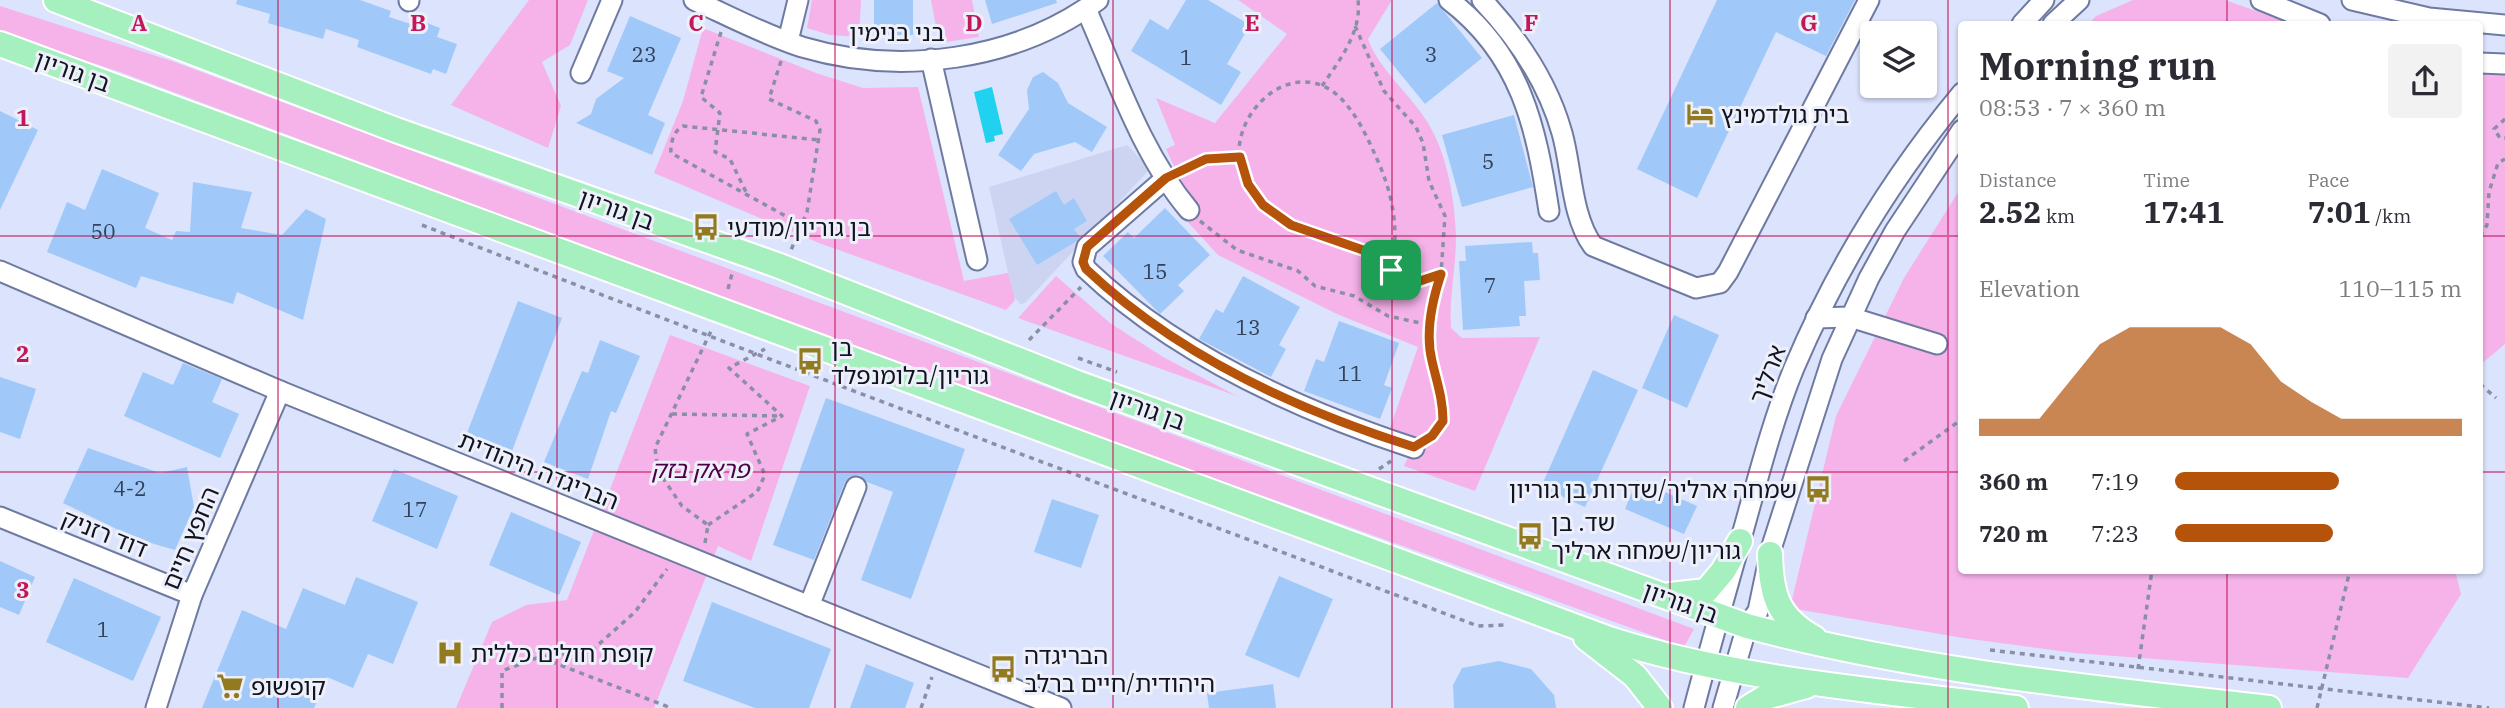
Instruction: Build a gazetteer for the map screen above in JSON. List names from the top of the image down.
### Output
{
  "streets": {
    "main road": ["בן גוריון"],
    "street": [
      "בני בנימין",
      "ארליך",
      "הבריגדה היהודית",
      "דוד רזניק",
      "החפץ חיים"
    ]
  },
  "crossings": [
    ["בן גוריון", "ארליך"],
    ["הבריגדה היהודית", "החפץ חיים"],
    ["דוד רזניק", "החפץ חיים"]
  ],
  "parks": ["פראק בזק"],
  "places": {
    "hotel": ["בית גולדמינץ"],
    "bus stop": [
      "בן גוריון/מודעי",
      "בן גוריון/בלומנפלד",
      "שמחה ארליך/שדרות בן גוריון",
      "שד. בן גוריון/שמחה ארליך",
      "הבריגדה היהודית/חיים ברלב"
    ],
    "hospital": ["קופת חולים כללית"],
    "supermarket": ["קופשופ"]
  },
  "house_numbers": [
    "23",
    "3",
    "1",
    "5",
    "50",
    "15",
    "7",
    "13",
    "11",
    "4-2",
    "17",
    "1"
  ],
  "page": {
    "heading": ["Morning run", "08:53 · 7 × 360 m"],
    "stats": [
      ["Distance", "2.52 km"],
      ["Time", "17:41"],
      ["Pace", "7:01 /km"]
    ],
    "chart": ["Elevation", "110–115 m"],
    "list": [
      {
        "name": "360 m",
        "note": "7:19"
      },
      {
        "name": "720 m",
        "note": "7:23"
      }
    ]
  },
  "grid": {
    "columns": [
      "A",
      "B",
      "C",
      "D",
      "E",
      "F",
      "G"
    ],
    "rows": ["1", "2", "3"]
  }
}
